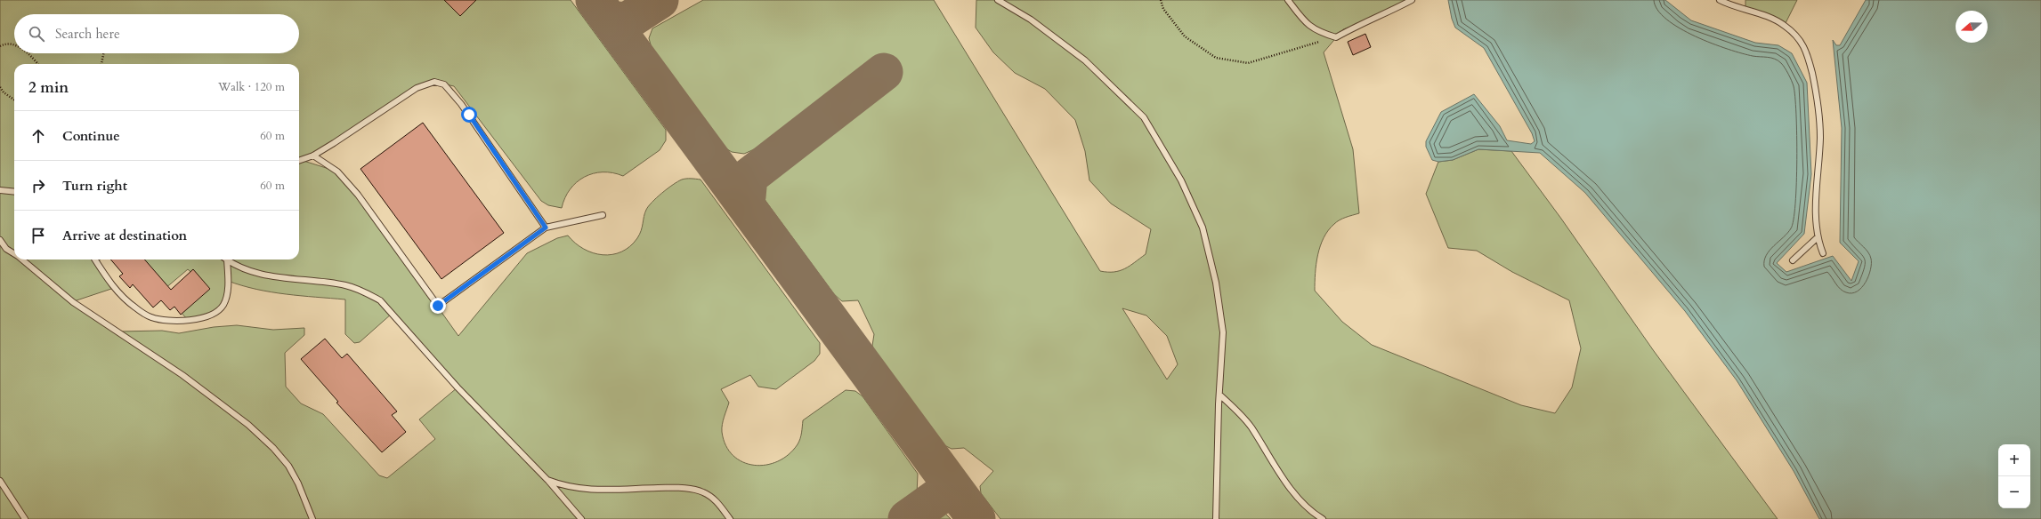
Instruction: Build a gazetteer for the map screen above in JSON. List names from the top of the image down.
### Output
{
  "north": "left",
  "page": {
    "search": "Search here",
    "heading": ["2 min", "Walk · 120 m"],
    "list": [
      ["Continue", "60 m"],
      ["Turn right", "60 m"],
      "Arrive at destination"
    ],
    "map_buttons": ["+", "−"]
  }
}
